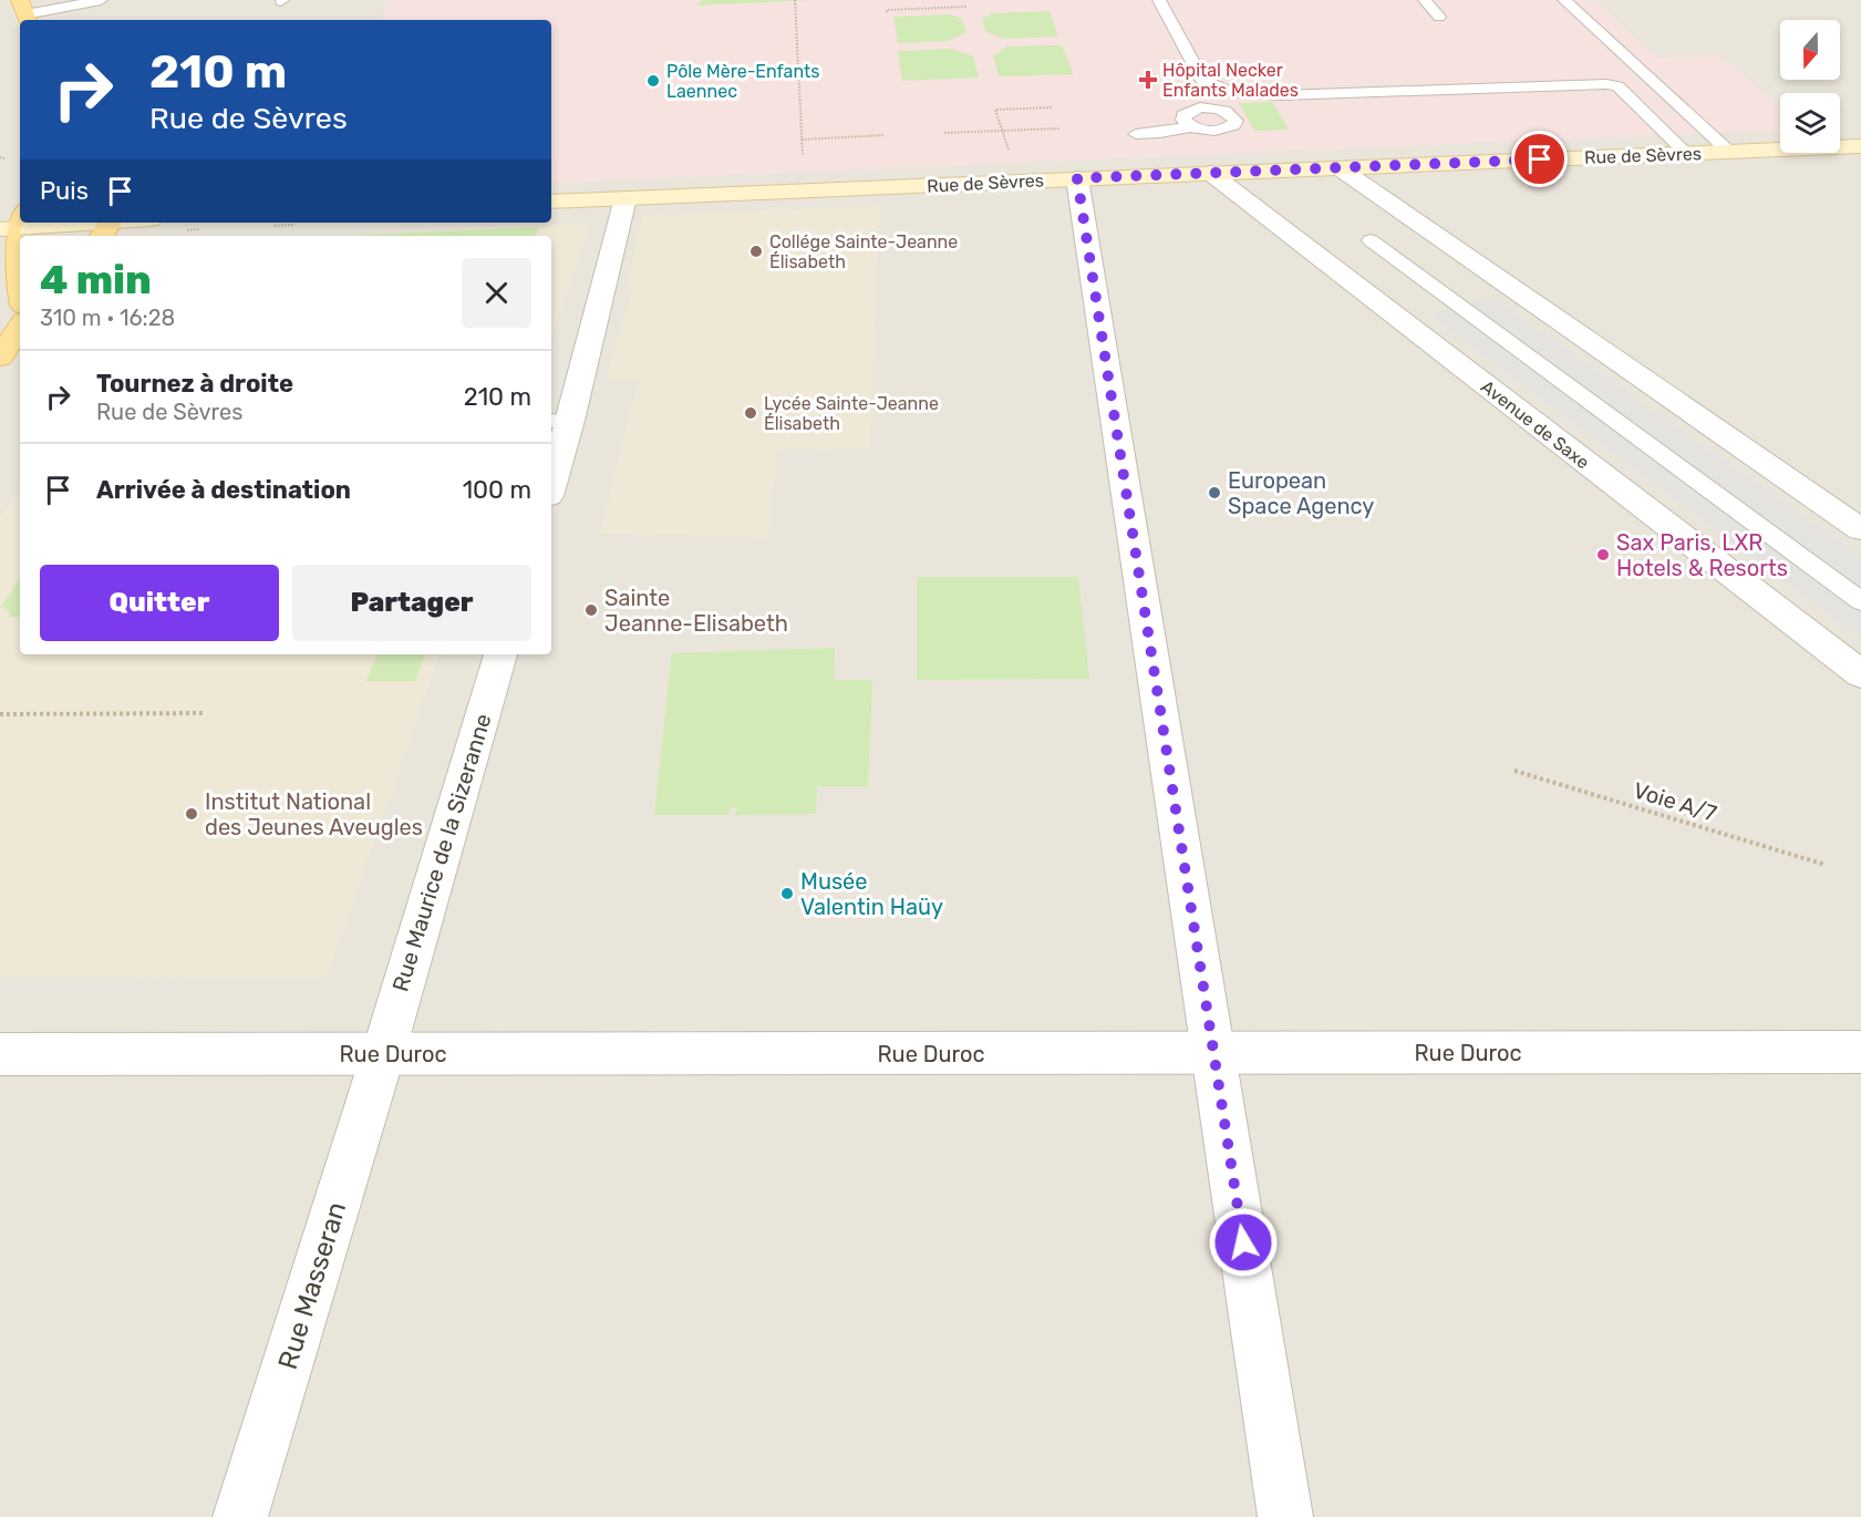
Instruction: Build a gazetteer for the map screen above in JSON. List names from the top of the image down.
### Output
{
  "streets": {
    "main road": ["Rue de Sèvres"],
    "street": [
      "Avenue de Saxe",
      "Rue Maurice de la Sizeranne",
      "Rue Duroc",
      "Rue Masseran"
    ],
    "path": ["Voie A/7"]
  },
  "crossings": [
    ["Rue de Sèvres", "Avenue de Saxe"],
    ["Rue Maurice de la Sizeranne", "Rue Duroc"],
    ["Rue Maurice de la Sizeranne", "Rue Masseran"],
    ["Rue Duroc", "Rue Masseran"]
  ],
  "places": {
    "health": ["Hôpital Necker Enfants Malades"],
    "other": [
      "Pôle Mère-Enfants Laennec",
      "Collége Sainte-Jeanne Élisabeth",
      "Lycée Sainte-Jeanne Élisabeth",
      "European Space Agency",
      "Sax Paris, LXR Hotels & Resorts",
      "Sainte Jeanne-Elisabeth",
      "Institut National des Jeunes Aveugles",
      "Musée Valentin Haüy"
    ]
  },
  "north": "bottom",
  "page": {
    "turn": ["210 m", "Rue de Sèvres"],
    "then": "Puis",
    "heading": ["4 min", "310 m · 16:28"],
    "list": [
      {
        "name": "Tournez à droite",
        "note": "Rue de Sèvres",
        "value": "210 m"
      },
      {
        "name": "Arrivée à destination",
        "value": "100 m"
      }
    ],
    "buttons": ["Quitter", "Partager"]
  }
}
